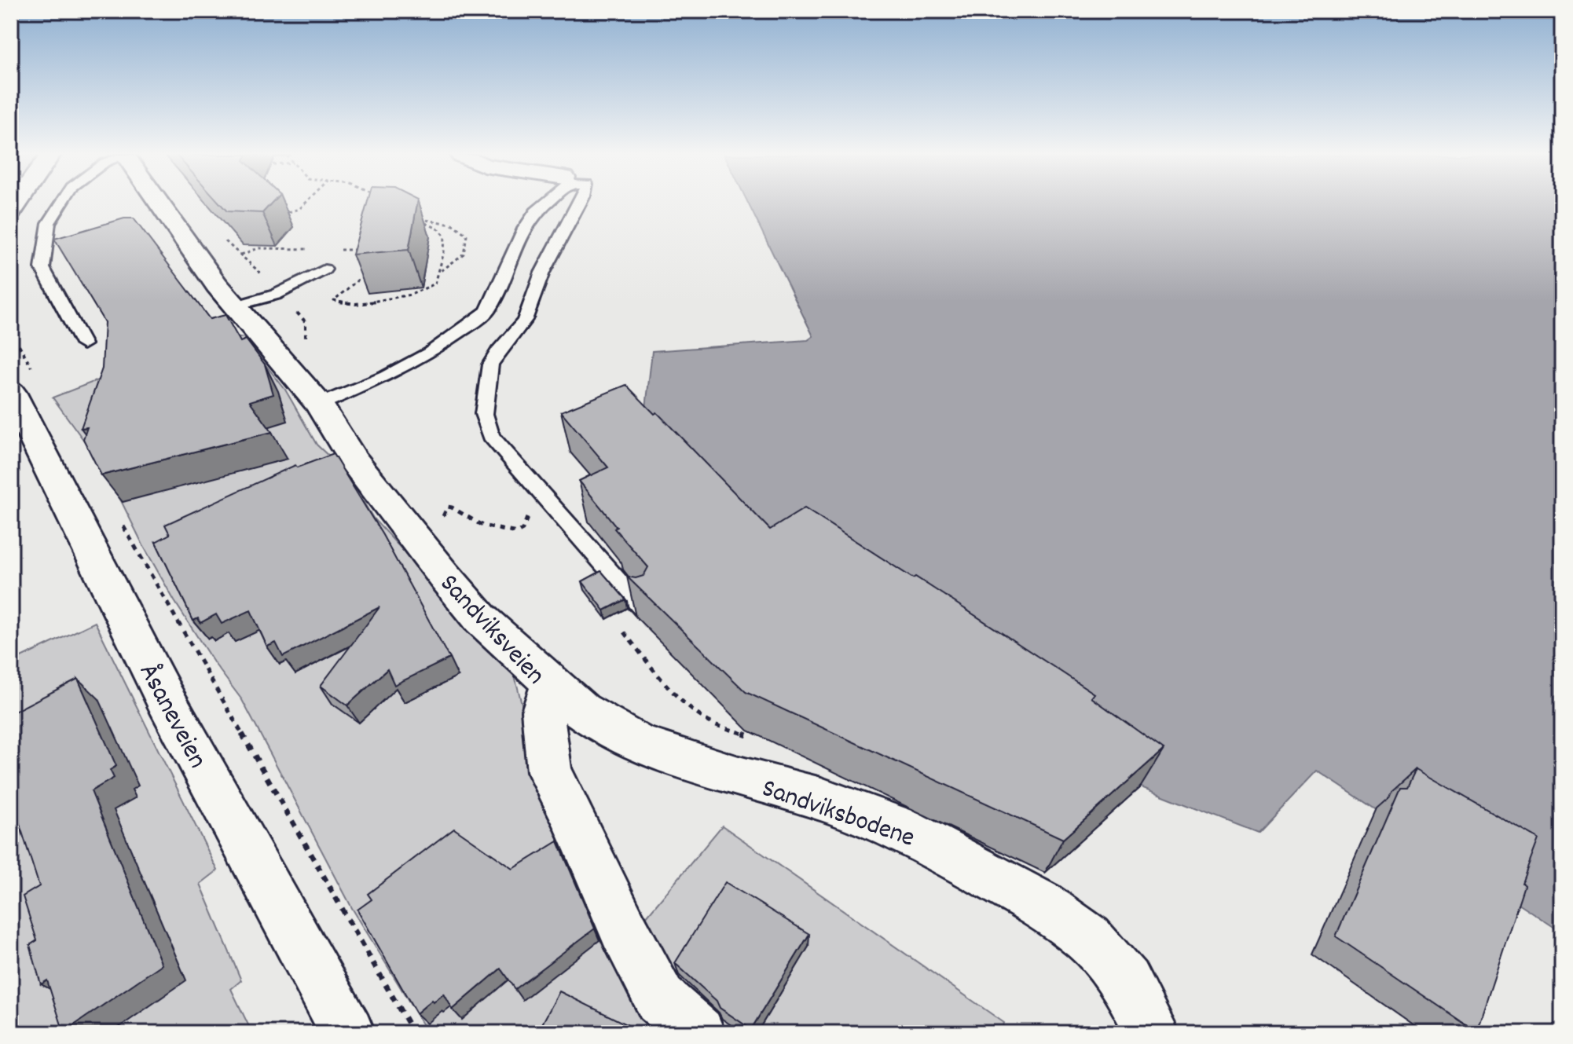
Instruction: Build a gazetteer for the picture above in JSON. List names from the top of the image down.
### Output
{
  "streets": {
    "main road": ["Sandviksveien", "Åsaneveien", "Sandviksbodene"]
  },
  "crossings": [
    ["Sandviksveien", "Sandviksbodene"]
  ]
}
